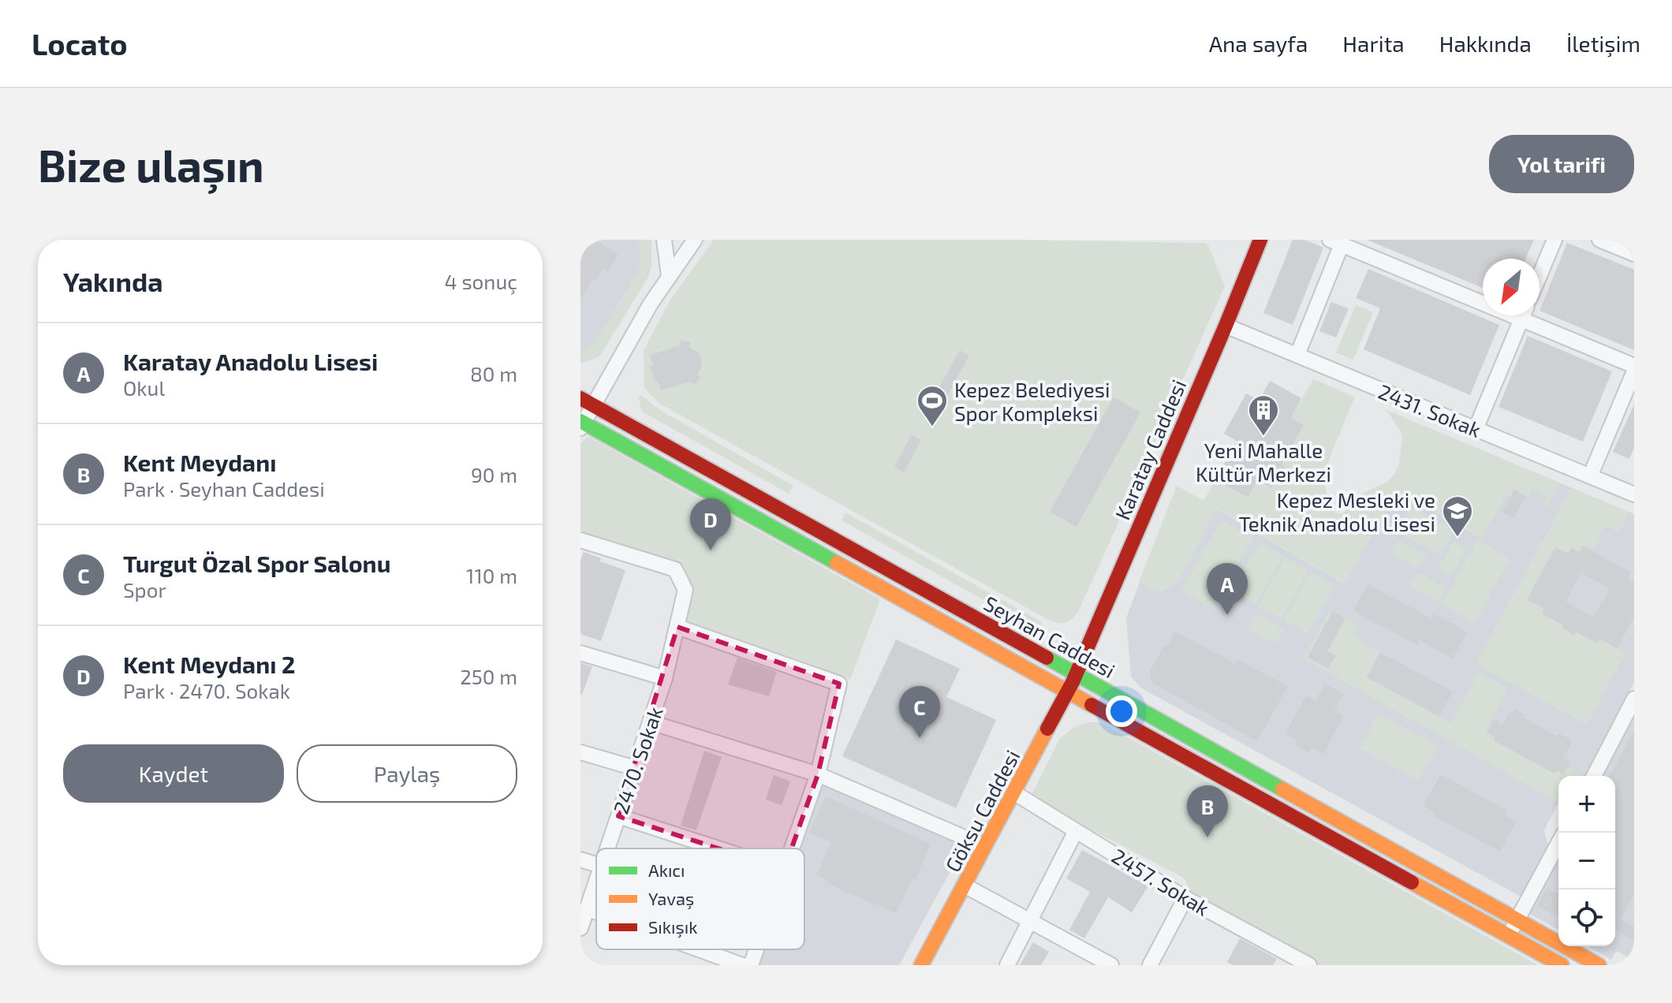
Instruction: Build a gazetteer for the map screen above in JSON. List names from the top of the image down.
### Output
{
  "streets": {
    "street": [
      "2431. Sokak",
      "Karatay Caddesi",
      "Seyhan Caddesi",
      "2470. Sokak",
      "Göksu Caddesi",
      "2457. Sokak"
    ]
  },
  "crossings": [
    ["2431. Sokak", "Karatay Caddesi"],
    ["Karatay Caddesi", "Seyhan Caddesi"],
    ["Karatay Caddesi", "Göksu Caddesi"],
    ["Seyhan Caddesi", "Göksu Caddesi"],
    ["Göksu Caddesi", "2457. Sokak"]
  ],
  "places": {
    "sports": ["Kepez Belediyesi Spor Kompleksi"],
    "building": ["Yeni Mahalle Kültür Merkezi"],
    "school or university": ["Kepez Mesleki ve Teknik Anadolu Lisesi"]
  },
  "legend": ["Akıcı", "Yavaş", "Sıkışık"],
  "north": "bottom left",
  "page": {
    "header": "Locato",
    "nav": [
      "Ana sayfa",
      "Harita",
      "Hakkında",
      "İletişim"
    ],
    "buttons": [
      "Yol tarifi",
      ["Kaydet", "Paylaş"]
    ],
    "title": "Bize ulaşın",
    "heading": ["Yakında", "4 sonuç"],
    "list": [
      {
        "mark": "A",
        "name": "Karatay Anadolu Lisesi",
        "note": "Okul",
        "value": "80 m"
      },
      {
        "mark": "B",
        "name": "Kent Meydanı",
        "note": "Park · Seyhan Caddesi",
        "value": "90 m"
      },
      {
        "mark": "C",
        "name": "Turgut Özal Spor Salonu",
        "note": "Spor",
        "value": "110 m"
      },
      {
        "mark": "D",
        "name": "Kent Meydanı 2",
        "note": "Park · 2470. Sokak",
        "value": "250 m"
      }
    ],
    "pins": [
      "D",
      "A",
      "C",
      "B"
    ],
    "map_buttons": ["+", "−"]
  }
}
